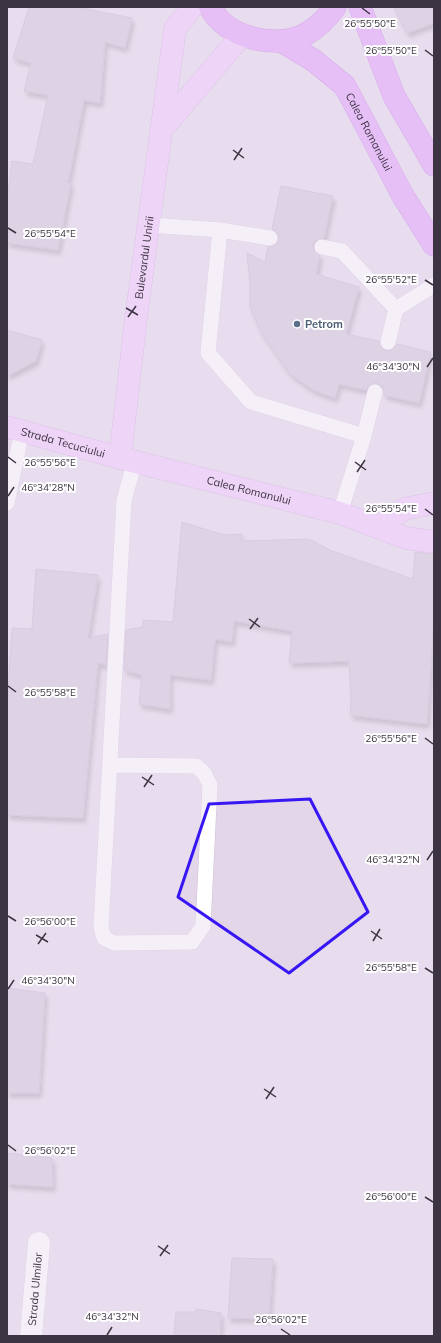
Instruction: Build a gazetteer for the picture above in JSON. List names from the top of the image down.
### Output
{
  "streets": {
    "main road": ["Calea Romanului", "Bulevardul Unirii", "Strada Tecuciului"],
    "street": ["Strada Ulmilor"]
  },
  "crossings": [
    ["Calea Romanului", "Bulevardul Unirii"],
    ["Calea Romanului", "Strada Tecuciului"],
    ["Bulevardul Unirii", "Strada Tecuciului"]
  ],
  "places": ["Petrom"],
  "coordinates": [
    "26°55'50\"E",
    "26°55'54\"E",
    "26°55'52\"E",
    "46°34'30\"N",
    "26°55'56\"E",
    "46°34'28\"N",
    "26°55'58\"E",
    "46°34'32\"N",
    "26°56'00\"E",
    "26°56'02\"E"
  ]
}
